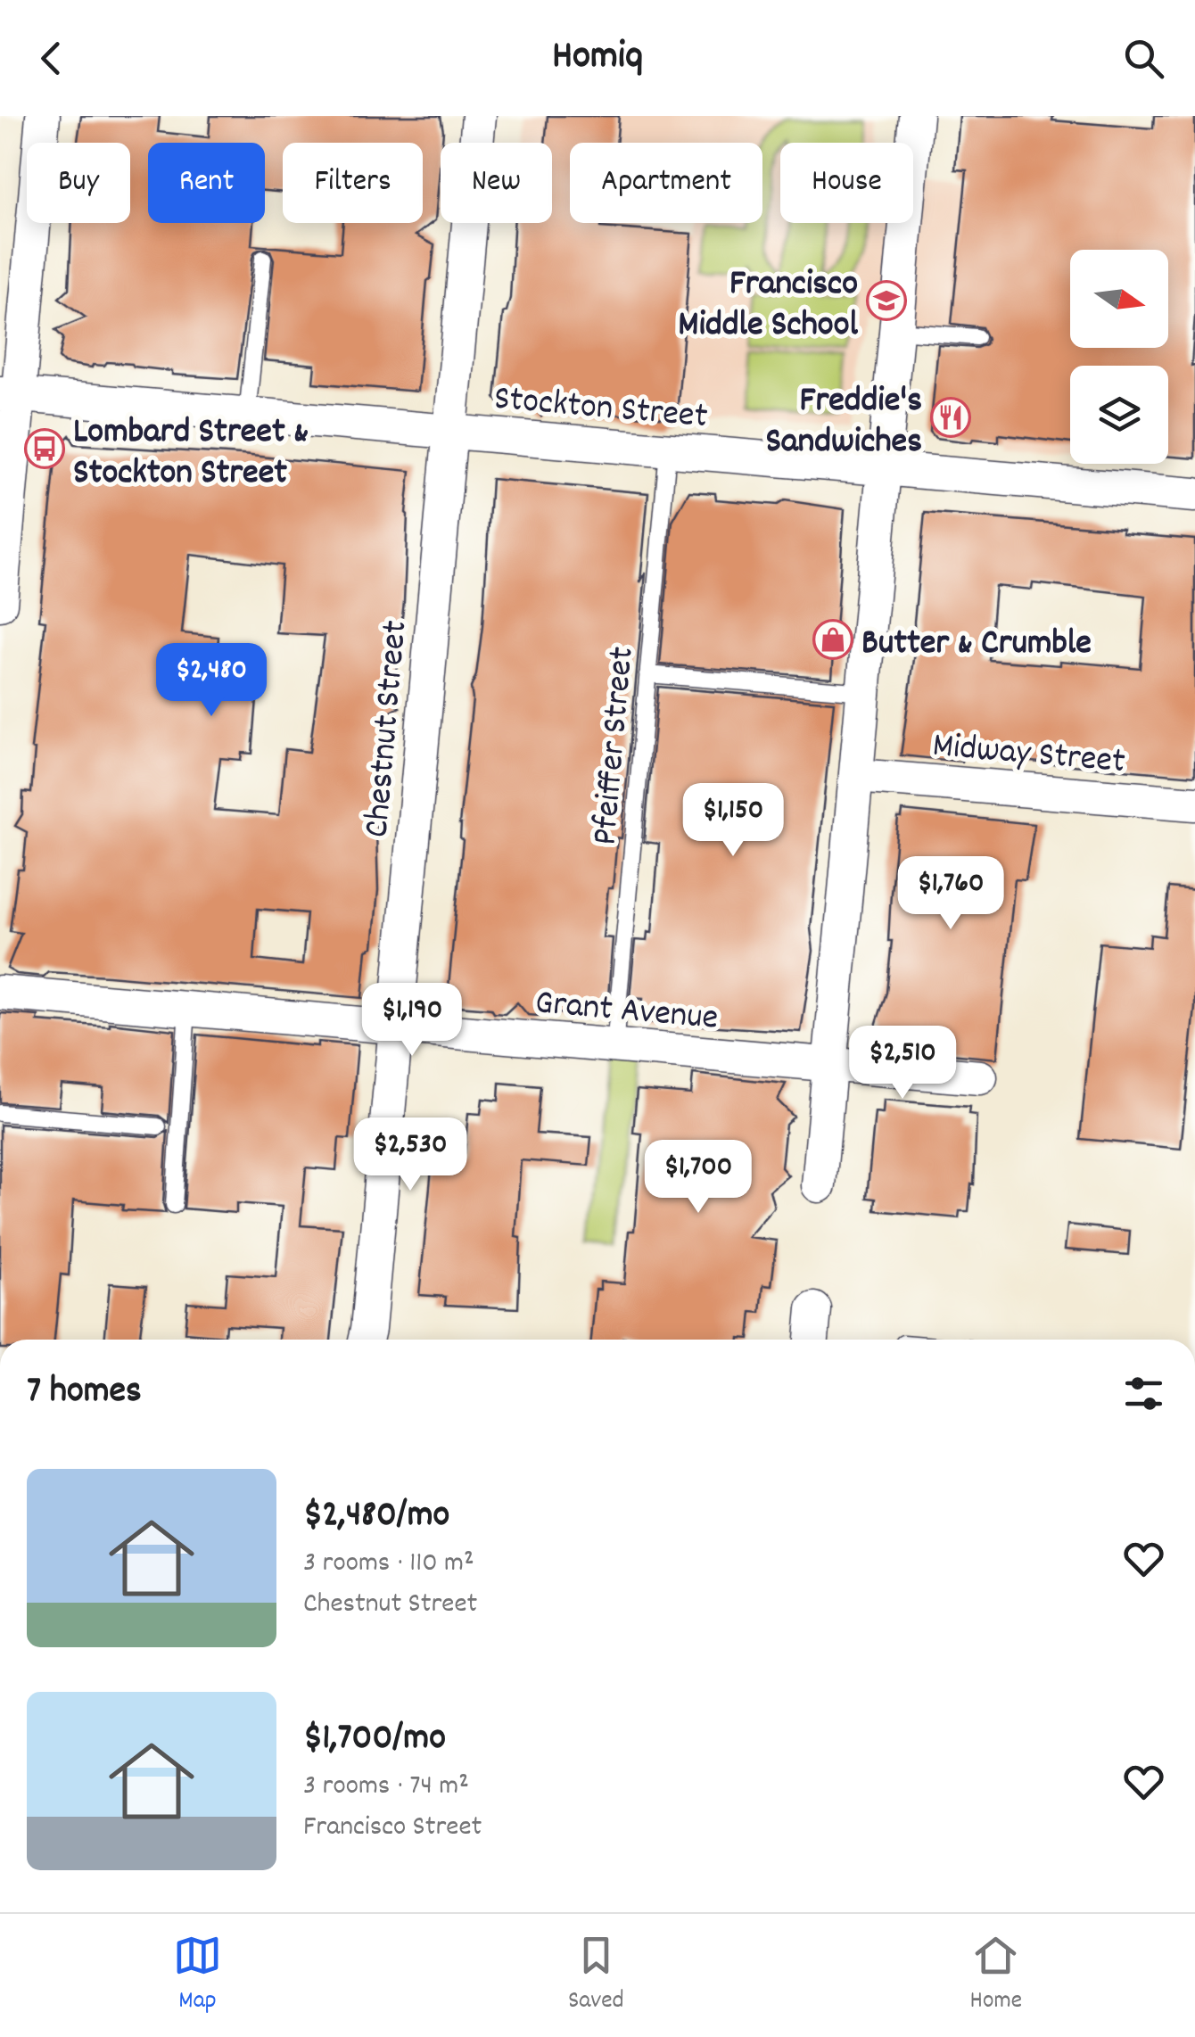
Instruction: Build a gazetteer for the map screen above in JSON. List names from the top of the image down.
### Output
{
  "streets": {
    "street": [
      "Stockton Street",
      "Chestnut Street",
      "Midway Street",
      "Grant Avenue"
    ],
    "lane": ["Pfeiffer Street"]
  },
  "crossings": [
    ["Stockton Street", "Chestnut Street"],
    ["Stockton Street", "Pfeiffer Street"],
    ["Chestnut Street", "Grant Avenue"],
    ["Pfeiffer Street", "Grant Avenue"]
  ],
  "places": {
    "school or university": ["Francisco Middle School"],
    "restaurant": ["Freddie's Sandwiches"],
    "bus stop": ["Lombard Street & Stockton Street"],
    "shop": ["Butter & Crumble"]
  },
  "north": "right",
  "page": {
    "header": "Homiq",
    "chip": [
      "Buy",
      "Rent",
      "Filters",
      "New",
      "Apartment",
      "House"
    ],
    "price": [
      "$2,480",
      "$1,150",
      "$1,760",
      "$1,190",
      "$2,510",
      "$2,530",
      "$1,700"
    ],
    "heading": "7 homes",
    "list": [
      {
        "name": "$2,480/mo",
        "note": "3 rooms · 110 m² · Chestnut Street"
      },
      {
        "name": "$1,700/mo",
        "note": "3 rooms · 74 m² · Francisco Street"
      }
    ],
    "tabs": ["Map", "Saved", "Home"]
  }
}
